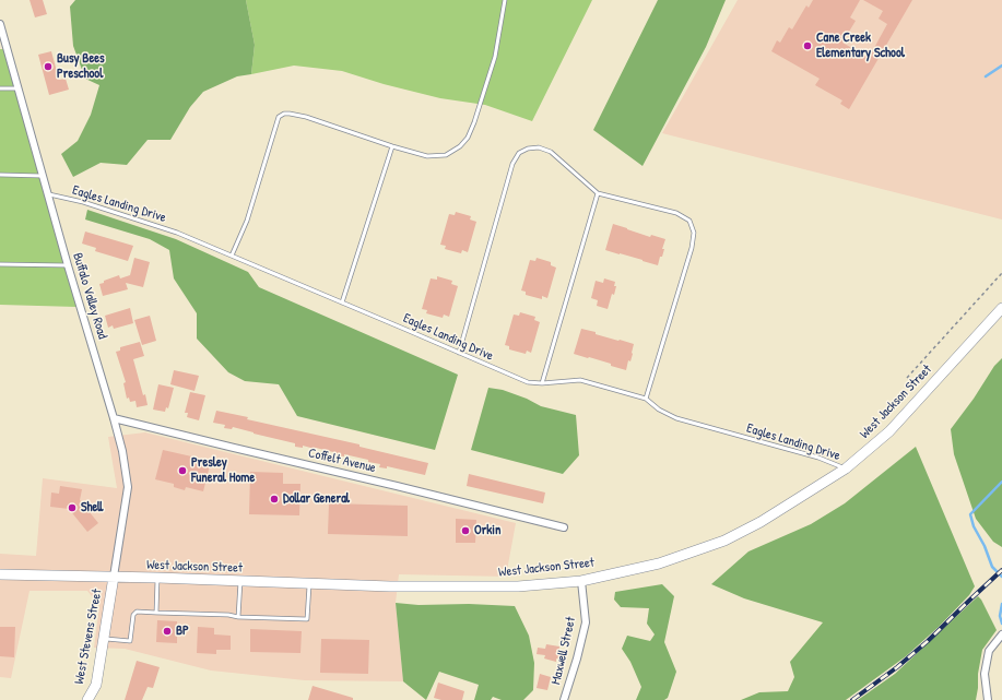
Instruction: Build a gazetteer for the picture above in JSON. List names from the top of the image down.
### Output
{
  "streets": {
    "street": [
      "Buffalo Valley Road",
      "West Jackson Street",
      "Coffelt Avenue",
      "West Stevens Street",
      "Maxwell Street"
    ],
    "lane": ["Eagles Landing Drive"]
  },
  "crossings": [
    ["Eagles Landing Drive", "Buffalo Valley Road"],
    ["Eagles Landing Drive", "West Jackson Street"],
    ["Buffalo Valley Road", "West Jackson Street"],
    ["Buffalo Valley Road", "Coffelt Avenue"],
    ["Buffalo Valley Road", "West Stevens Street"],
    ["West Jackson Street", "West Stevens Street"],
    ["West Jackson Street", "Maxwell Street"]
  ],
  "places": [
    "Cane Creek Elementary School",
    "Busy Bees Preschool",
    "Presley Funeral Home",
    "Dollar General",
    "Shell",
    "Orkin",
    "BP"
  ]
}
